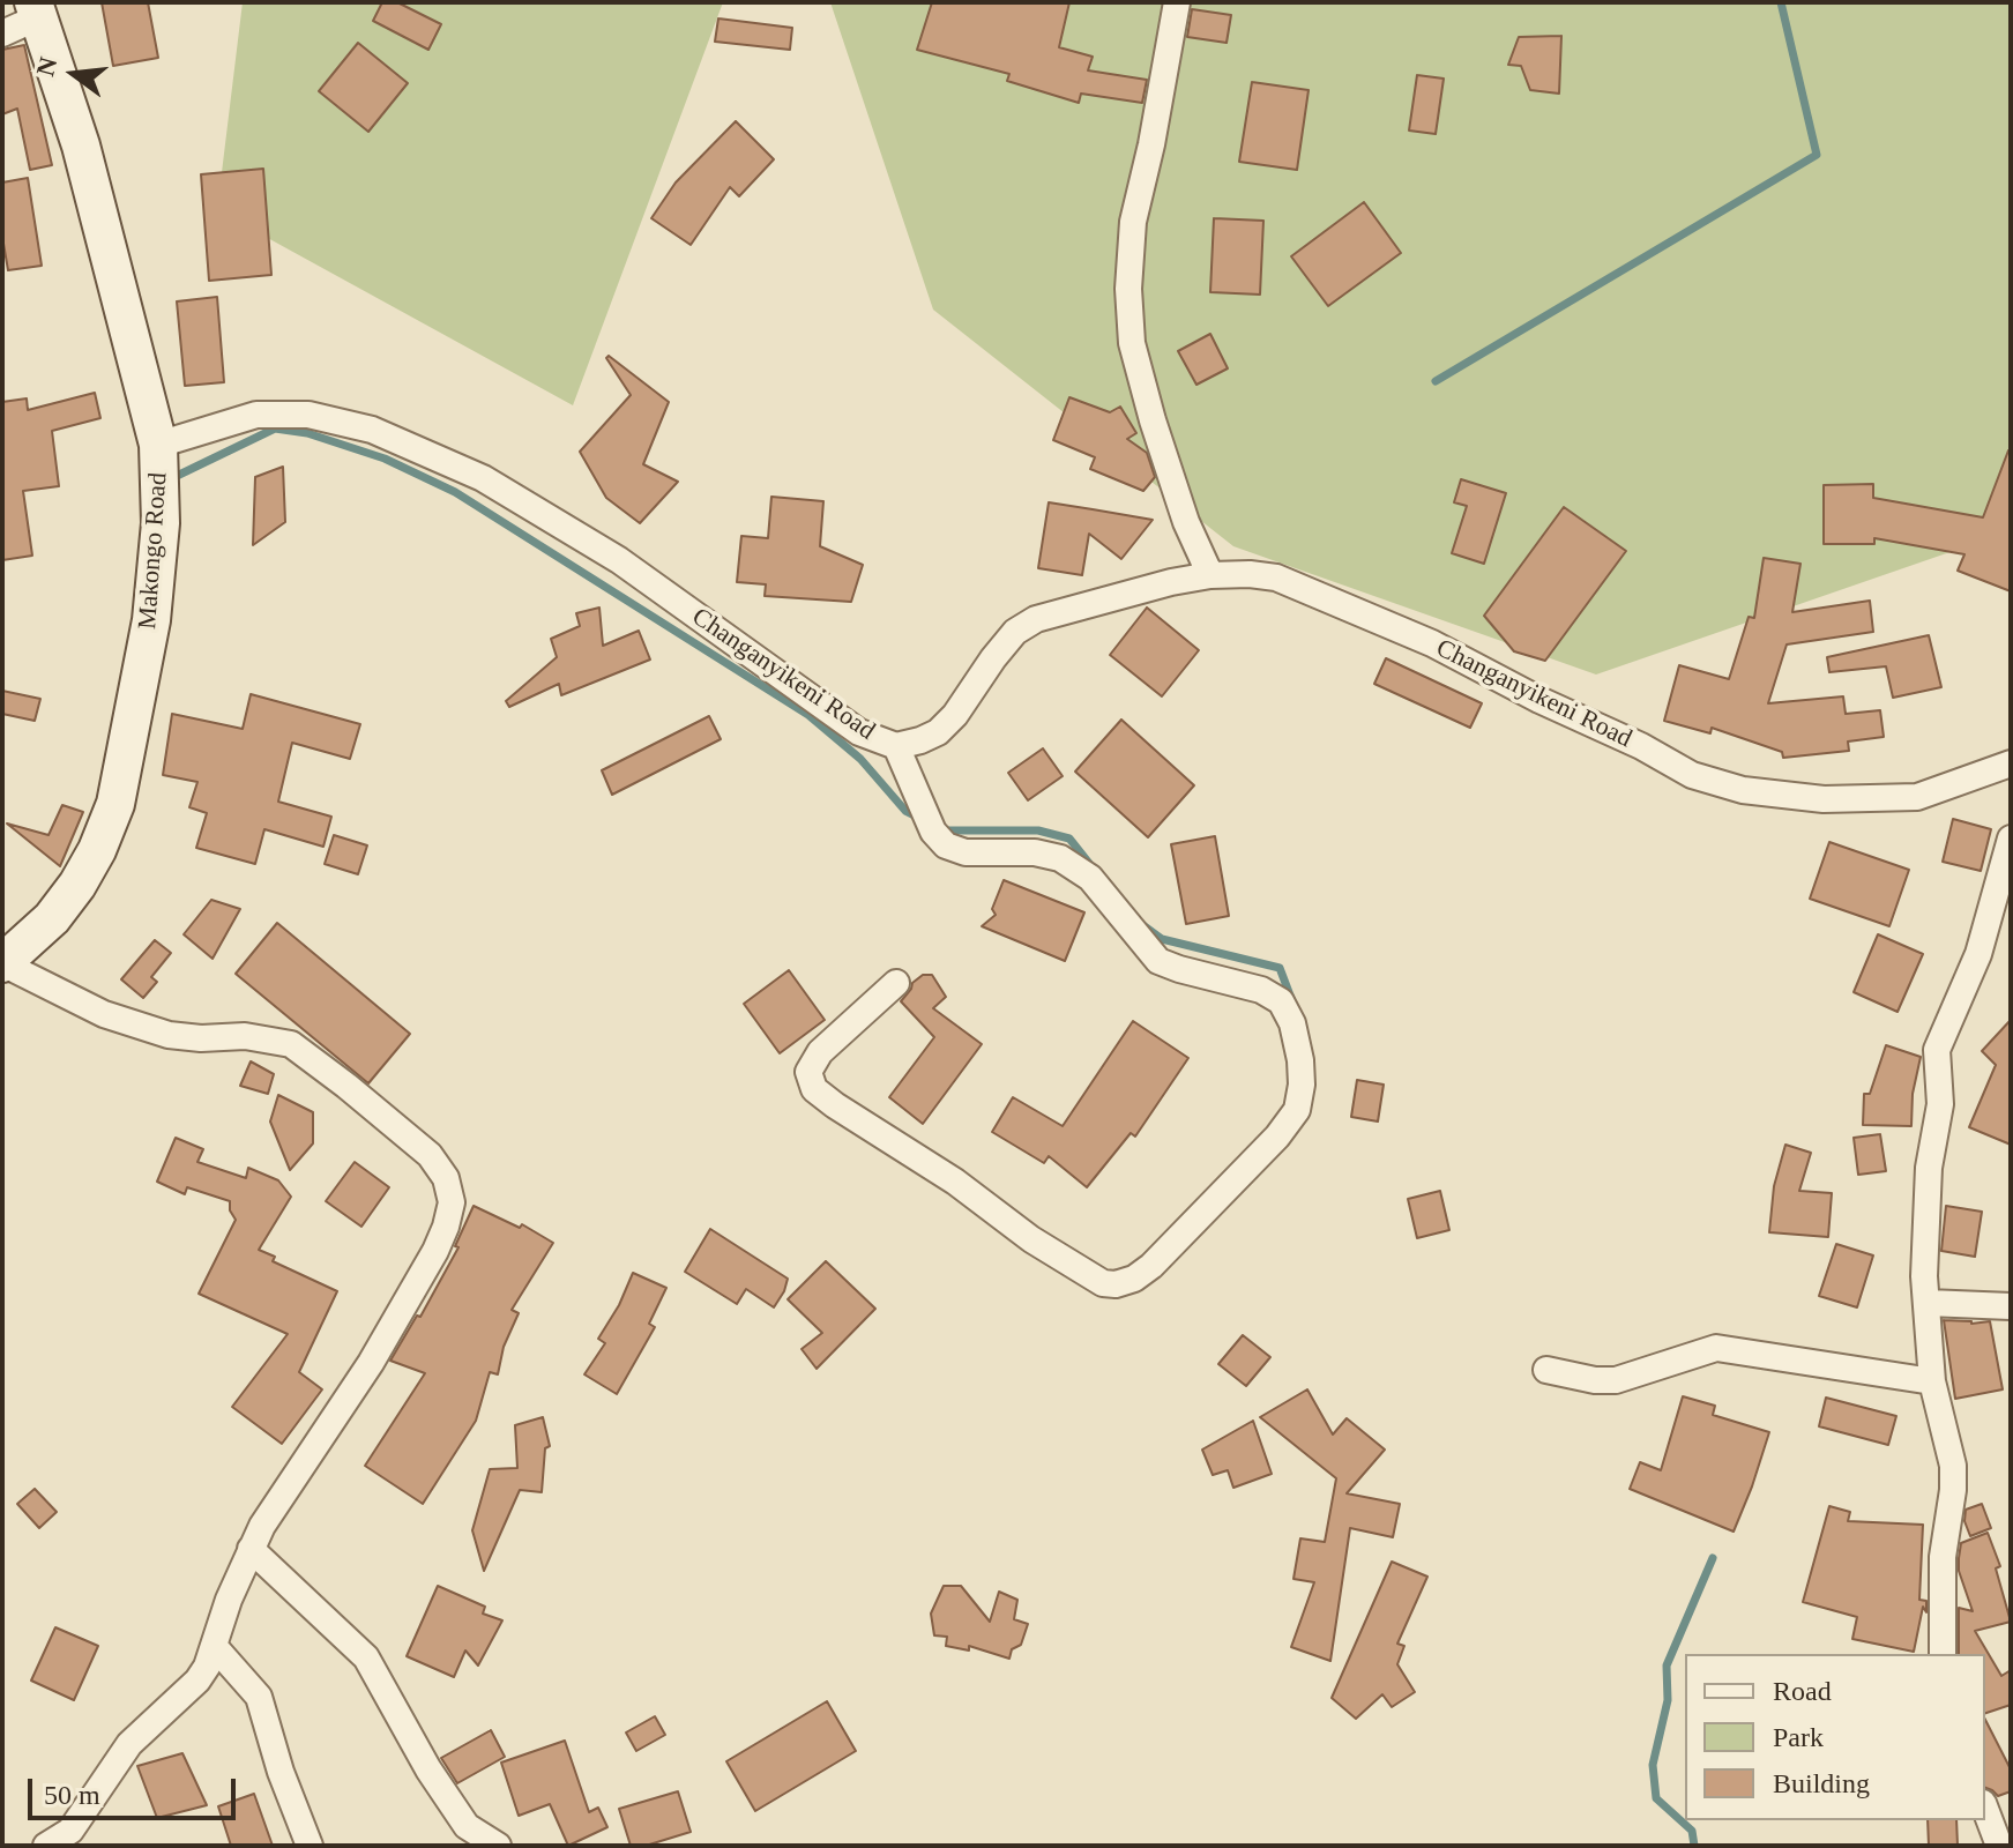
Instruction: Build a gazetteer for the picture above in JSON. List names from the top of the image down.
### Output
{
  "streets": {
    "street": ["Makongo Road", "Changanyikeni Road"]
  },
  "crossings": [
    ["Makongo Road", "Changanyikeni Road"]
  ],
  "legend": ["Road", "Park", "Building"],
  "scale_bar": "50 m",
  "north": "left"
}
